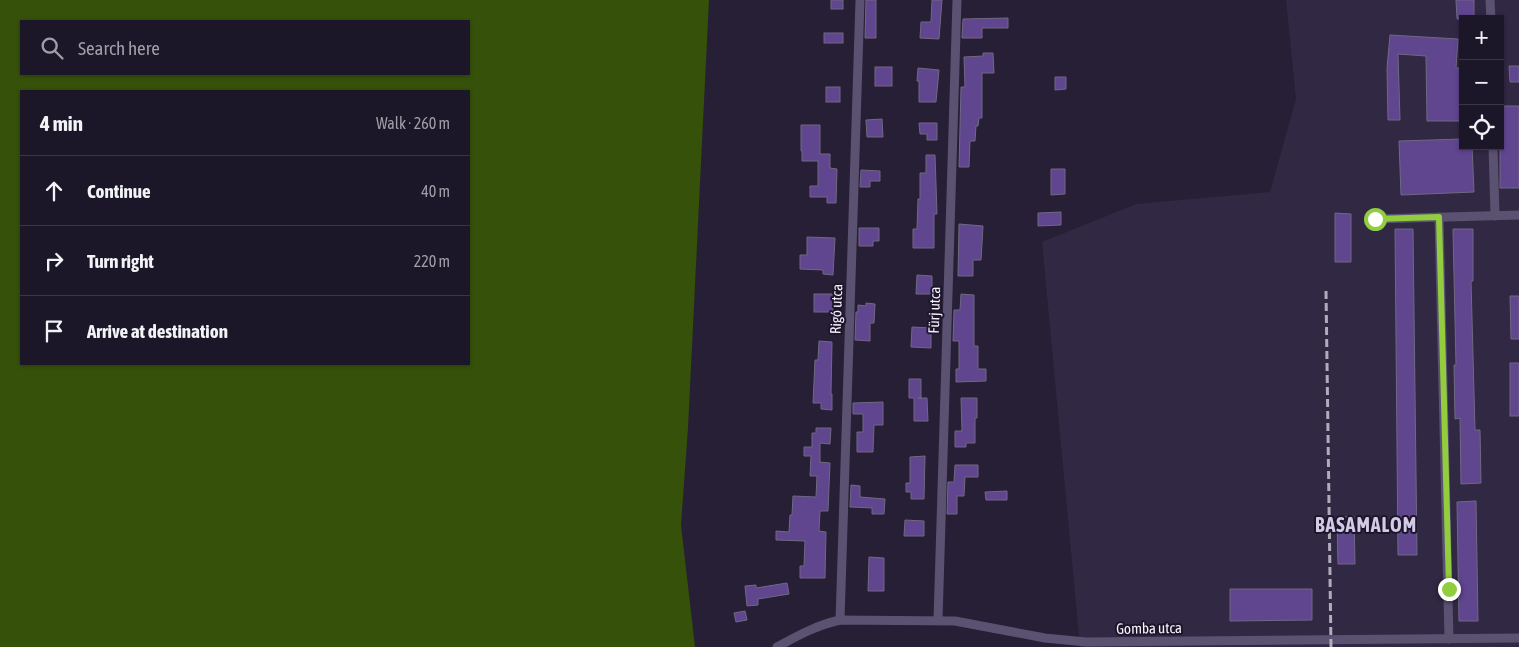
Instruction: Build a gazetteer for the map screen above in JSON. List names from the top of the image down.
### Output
{
  "streets": {
    "street": ["Rigó utca", "Fürj utca", "Gomba utca"]
  },
  "crossings": [
    ["Rigó utca", "Gomba utca"],
    ["Fürj utca", "Gomba utca"]
  ],
  "districts": ["BASAMALOM"],
  "page": {
    "map_buttons": ["+", "−"],
    "search": "Search here",
    "heading": ["4 min", "Walk · 260 m"],
    "list": [
      ["Continue", "40 m"],
      ["Turn right", "220 m"],
      "Arrive at destination"
    ]
  }
}
